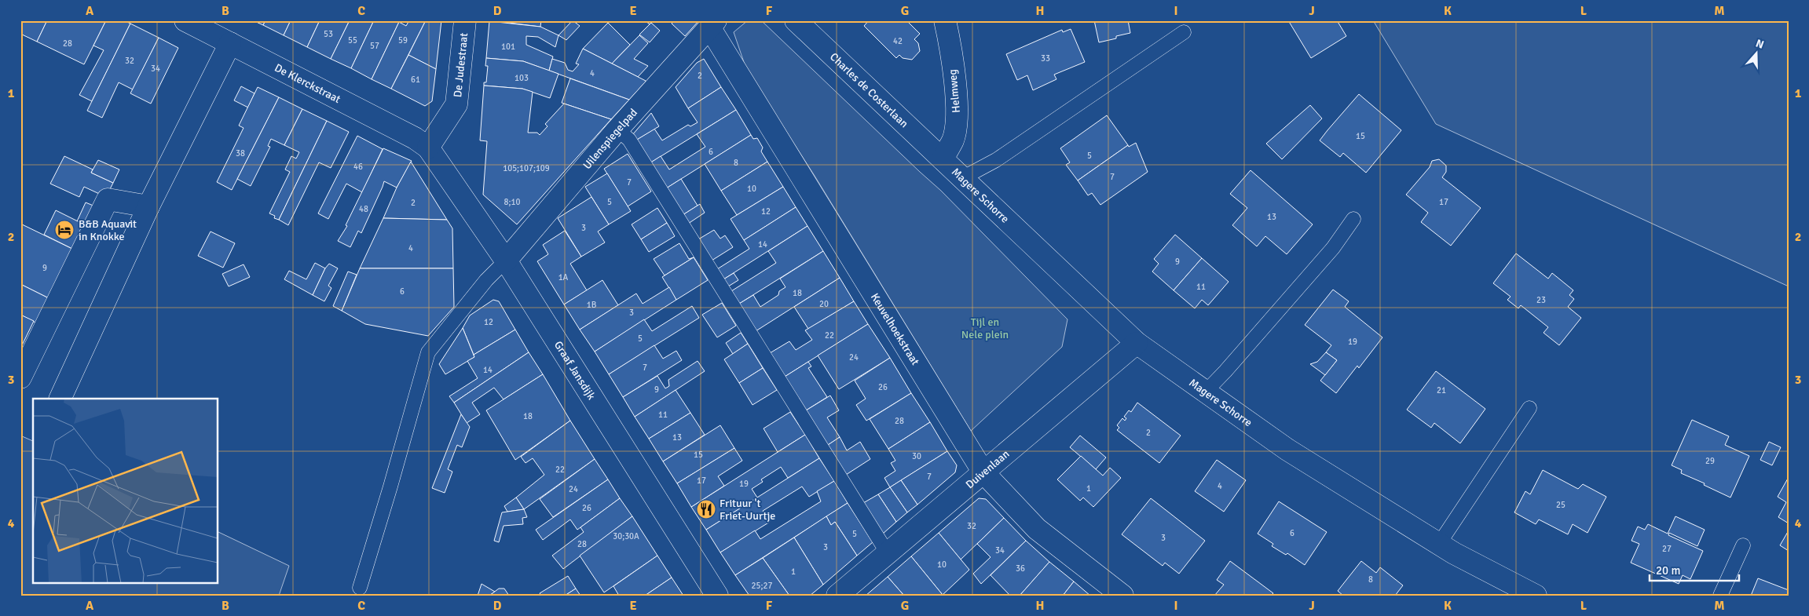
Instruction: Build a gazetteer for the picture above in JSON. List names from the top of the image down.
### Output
{
  "streets": {
    "street": [
      "De Judestraat",
      "De Klerckstraat",
      "Charles de Costerlaan",
      "Helmweg",
      "Uilenspiegelpad",
      "Magere Schorre",
      "Keuvelhoekstraat",
      "Graaf Jansdijk",
      "Duivenlaan"
    ]
  },
  "crossings": [
    ["De Judestraat", "De Klerckstraat"],
    ["De Judestraat", "Graaf Jansdijk"],
    ["De Klerckstraat", "Graaf Jansdijk"],
    ["Charles de Costerlaan", "Helmweg"],
    ["Charles de Costerlaan", "Magere Schorre"],
    ["Helmweg", "Magere Schorre"],
    ["Uilenspiegelpad", "Keuvelhoekstraat"],
    ["Uilenspiegelpad", "Graaf Jansdijk"],
    ["Magere Schorre", "Duivenlaan"],
    ["Keuvelhoekstraat", "Duivenlaan"]
  ],
  "parks": ["Tijl en Nele plein"],
  "places": {
    "hotel": ["B&B Aquavit in Knokke"],
    "restaurant": ["Frituur 't Friet-Uurtje"]
  },
  "house_numbers": [
    "53",
    "55",
    "59",
    "42",
    "28",
    "57",
    "101",
    "33",
    "32",
    "34",
    "4",
    "2",
    "103",
    "61",
    "15",
    "6",
    "38",
    "5",
    "8",
    "46",
    "105;107;109",
    "7",
    "7",
    "10",
    "8;10",
    "5",
    "17",
    "2",
    "48",
    "12",
    "13",
    "3",
    "14",
    "4",
    "9",
    "9",
    "1A",
    "11",
    "6",
    "18",
    "23",
    "20",
    "1B",
    "3",
    "12",
    "22",
    "5",
    "19",
    "24",
    "7",
    "14",
    "26",
    "9",
    "21",
    "11",
    "18",
    "28",
    "2",
    "13",
    "15",
    "30",
    "29",
    "22",
    "7",
    "17",
    "19",
    "4",
    "1",
    "24",
    "25",
    "26",
    "32",
    "6",
    "5",
    "30;30A",
    "3",
    "28",
    "3",
    "27",
    "34",
    "10",
    "36",
    "1",
    "8",
    "25;27"
  ],
  "scale_bar": "20 m",
  "north": "top",
  "grid": {
    "columns": [
      "A",
      "B",
      "C",
      "D",
      "E",
      "F",
      "G",
      "H",
      "I",
      "J",
      "K",
      "L",
      "M"
    ],
    "rows": [
      "1",
      "2",
      "3",
      "4"
    ]
  }
}
